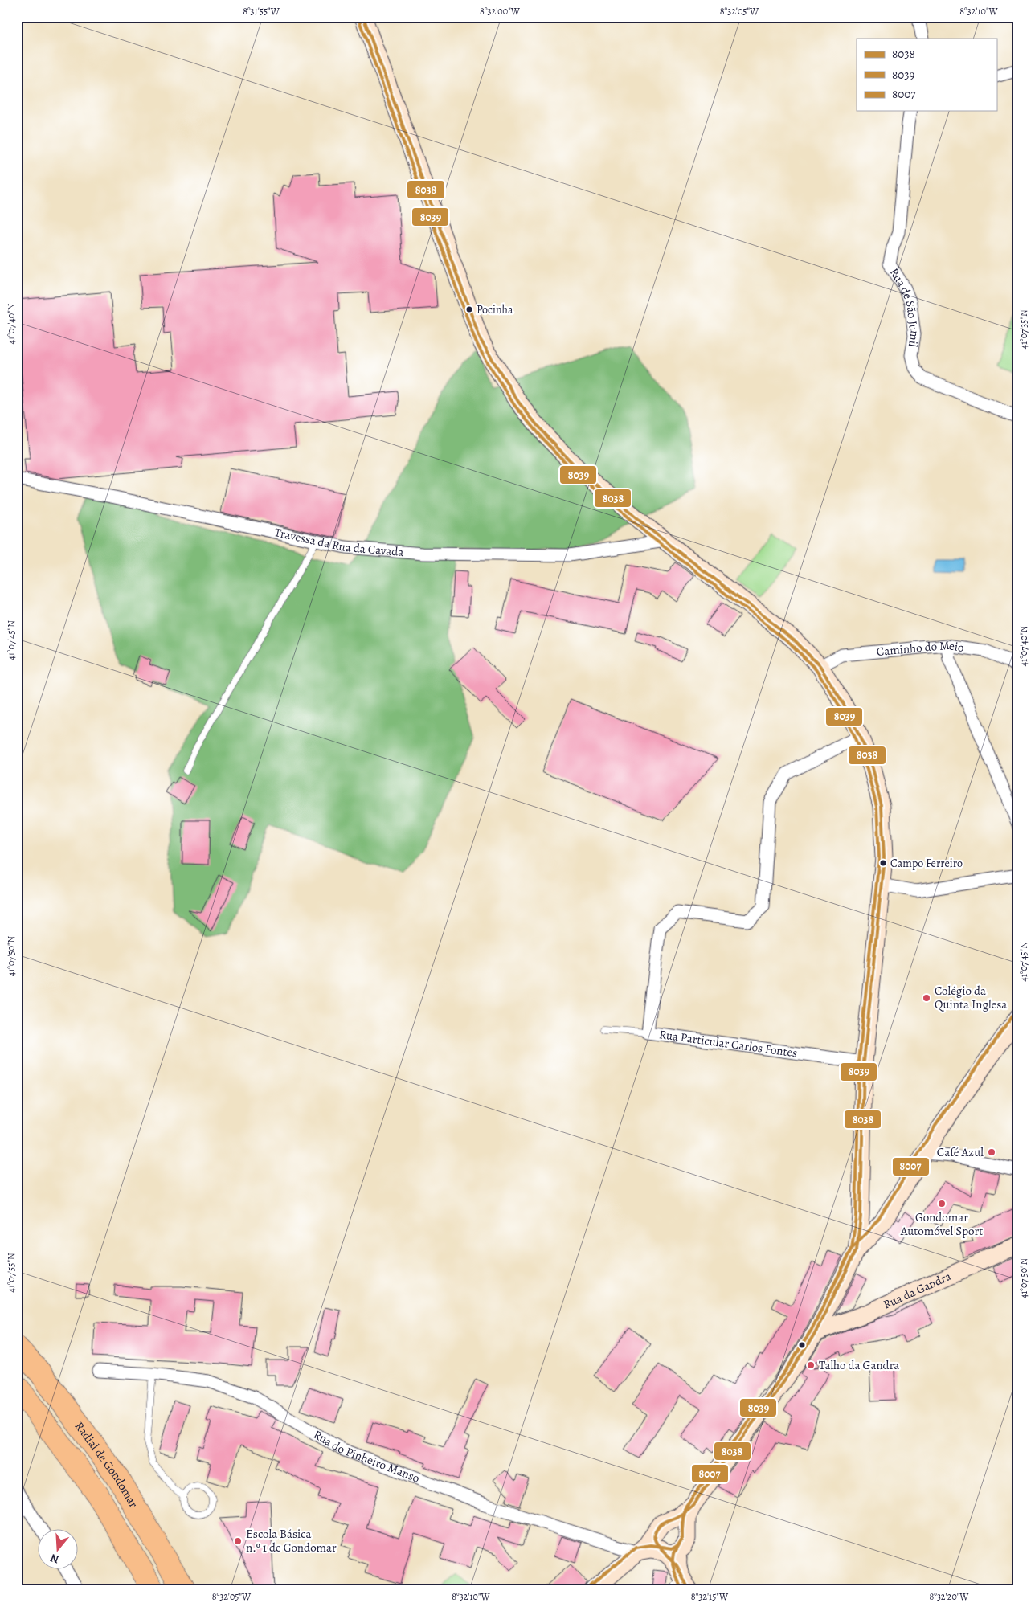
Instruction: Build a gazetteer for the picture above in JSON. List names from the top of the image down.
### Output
{
  "streets": {
    "highway": ["Radial de Gondomar"],
    "street": [
      "Rua de São Jumil",
      "Travessa da Rua da Cavada",
      "Caminho do Meio",
      "Rua Particular Carlos Fontes",
      "Rua da Gandra",
      "Rua do Pinheiro Manso"
    ]
  },
  "places": [
    "Pocinha",
    "Campo Ferreiro",
    "Colégio da Quinta Inglesa",
    "Café Azul",
    "Gondomar Automóvel Sport",
    "Talho da Gandra",
    "Escola Básica n.º 1 de Gondomar"
  ],
  "lines": ["transit line 8038", "transit line 8039", "transit line 8007"],
  "legend": ["8038", "8039", "8007"],
  "north": "bottom",
  "coordinates": [
    "8°31'55\"W",
    "8°32'00\"W",
    "8°32'05\"W",
    "8°32'10\"W",
    "41°07'40\"N",
    "41°07'35\"N",
    "41°07'45\"N",
    "41°07'50\"N",
    "41°07'55\"N",
    "8°32'15\"W",
    "8°32'20\"W"
  ]
}
